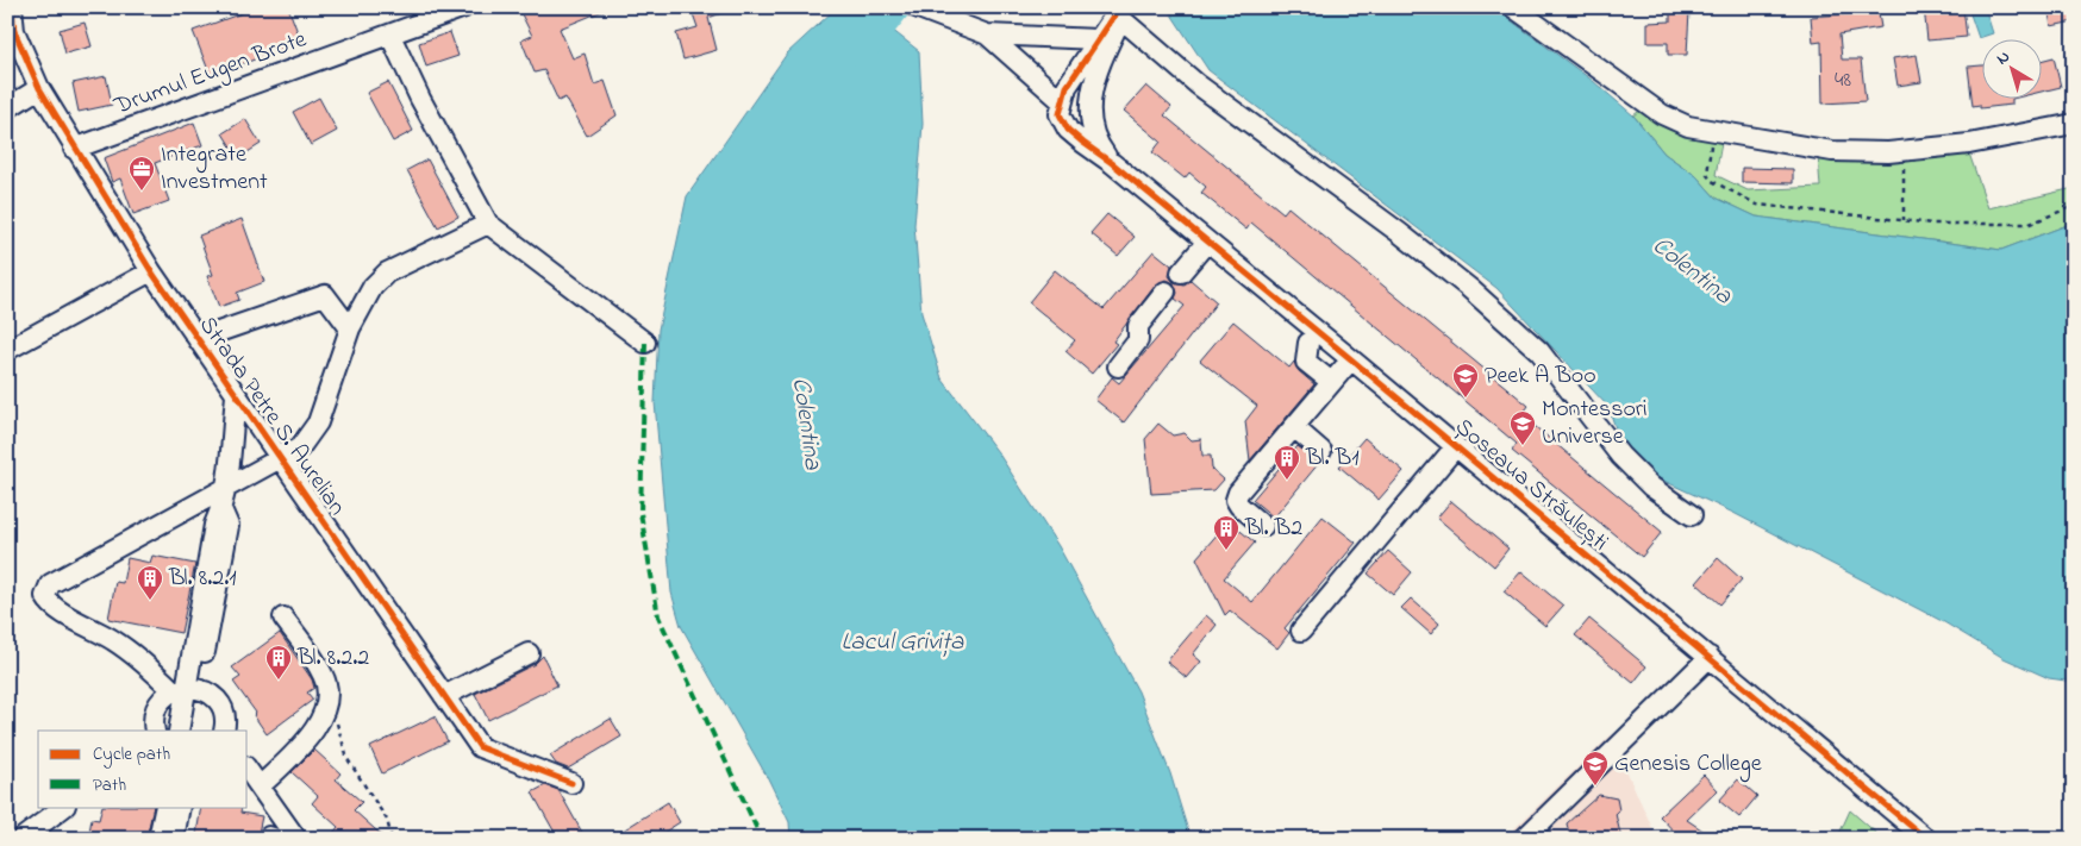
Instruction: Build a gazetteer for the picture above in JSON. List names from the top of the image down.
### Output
{
  "streets": {
    "street": ["Drumul Eugen Brote", "Strada Petre S. Aurelian", "Șoseaua Străulești"]
  },
  "crossings": [
    ["Drumul Eugen Brote", "Strada Petre S. Aurelian"]
  ],
  "water": ["Colentina", "Lacul Grivița"],
  "places": {
    "office": ["Integrate Investment"],
    "school or university": ["Peek A Boo", "Montessori Universe", "Genesis College"],
    "building": [
      "Bl. B1",
      "Bl. B2",
      "Bl. 8.2.1",
      "Bl. 8.2.2"
    ]
  },
  "house_numbers": ["48"],
  "legend": ["Cycle path", "Path"],
  "north": "top left"
}
